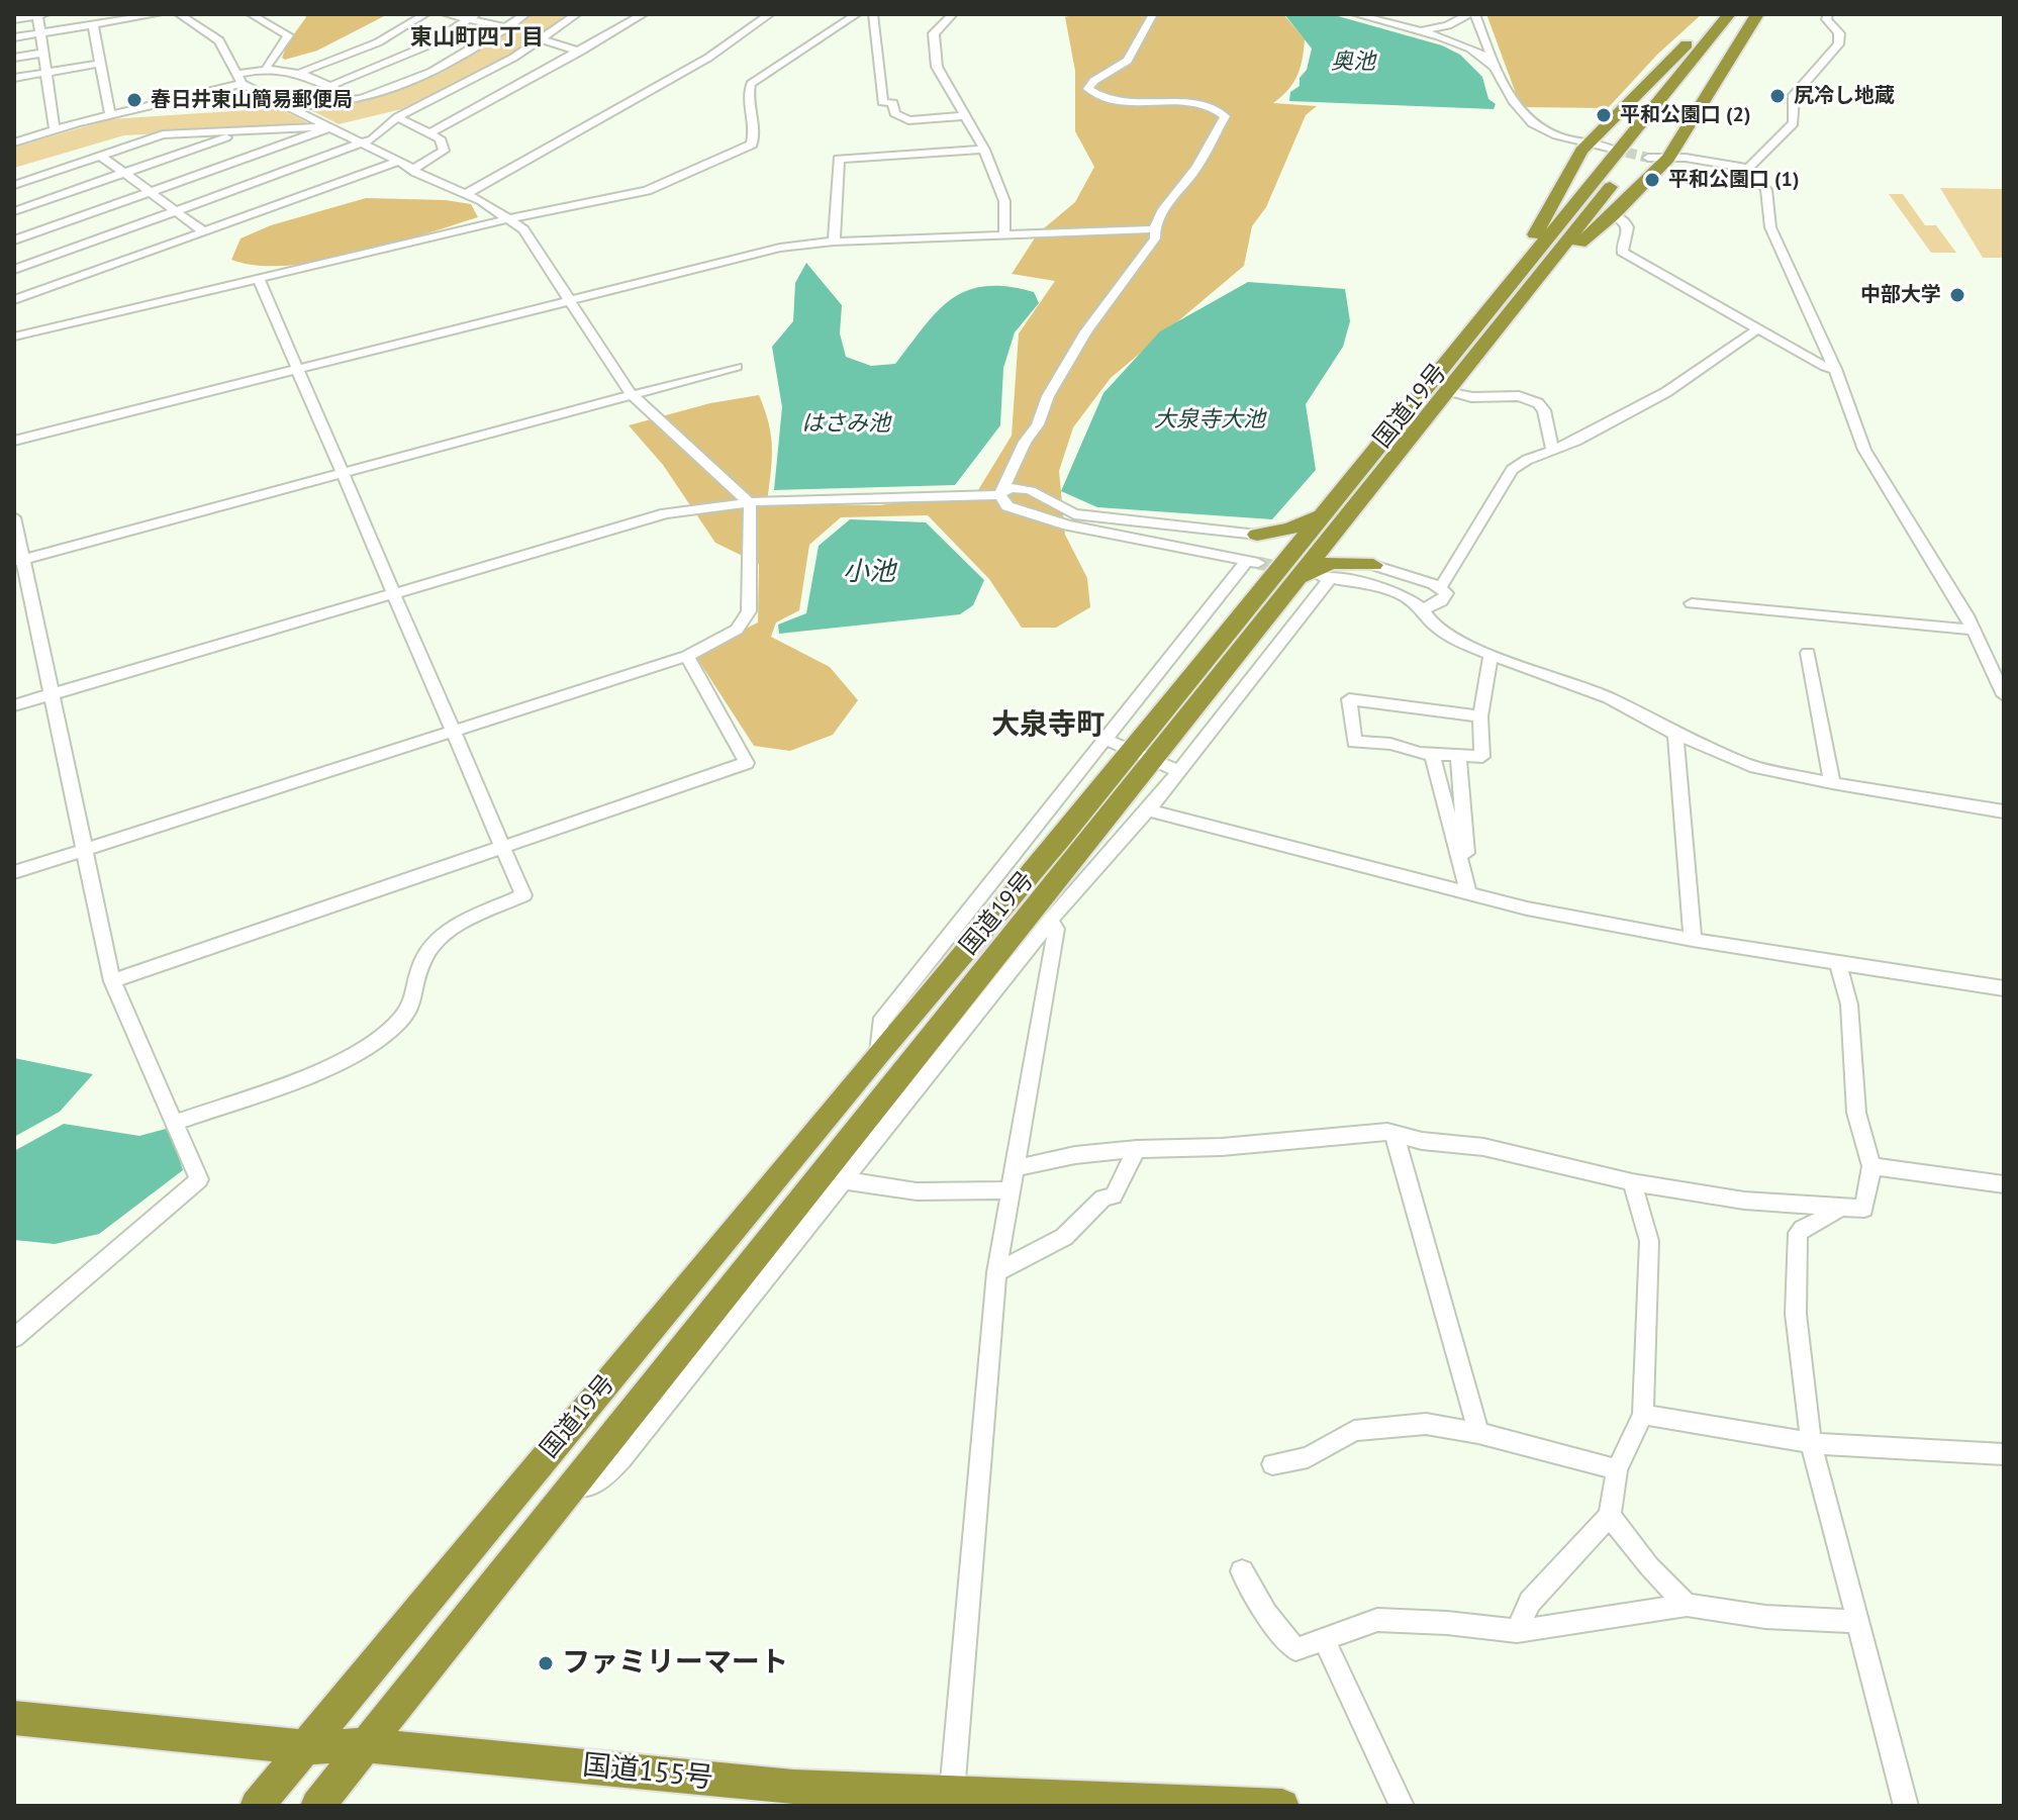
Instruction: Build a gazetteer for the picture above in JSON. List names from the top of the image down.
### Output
{
  "streets": {
    "highway": ["国道19号", "国道155号"]
  },
  "crossings": [
    ["国道19号", "国道155号"]
  ],
  "districts": ["東山町四丁目", "大泉寺町"],
  "water": [
    "奥池",
    "大泉寺大池",
    "はさみ池",
    "小池"
  ],
  "places": [
    "尻冷し地蔵",
    "春日井東山簡易郵便局",
    "平和公園口 (2)",
    "平和公園口 (1)",
    "中部大学",
    "ファミリーマート"
  ]
}
